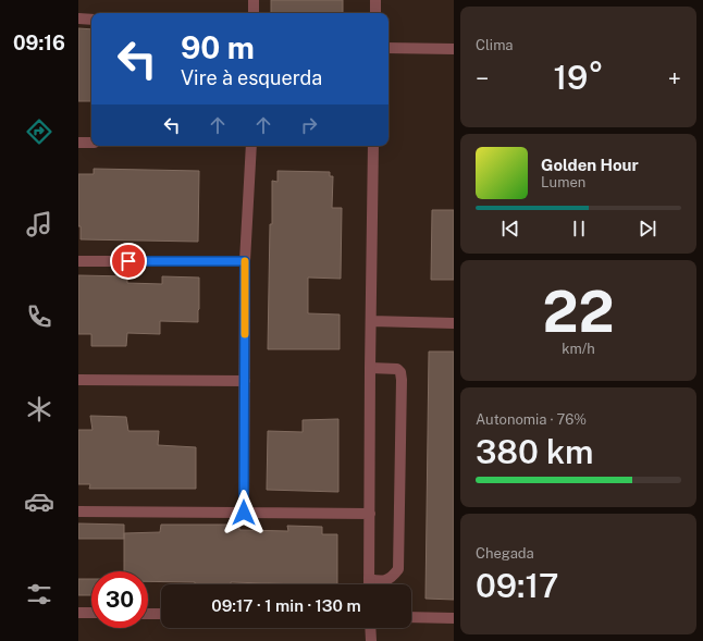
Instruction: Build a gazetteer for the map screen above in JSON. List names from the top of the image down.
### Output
{
  "page": {
    "tabs": "09:16",
    "tile": [
      "Clima",
      ["22", "km/h"],
      ["Autonomia · 76%", "380 km"],
      ["Chegada", "09:17"]
    ],
    "turn": ["90 m", "Vire à esquerda"],
    "heat": ["−", "19°", "+"],
    "song": ["Golden Hour", "Lumen"],
    "limit": "30",
    "trip": "09:17 · 1 min · 130 m"
  }
}
